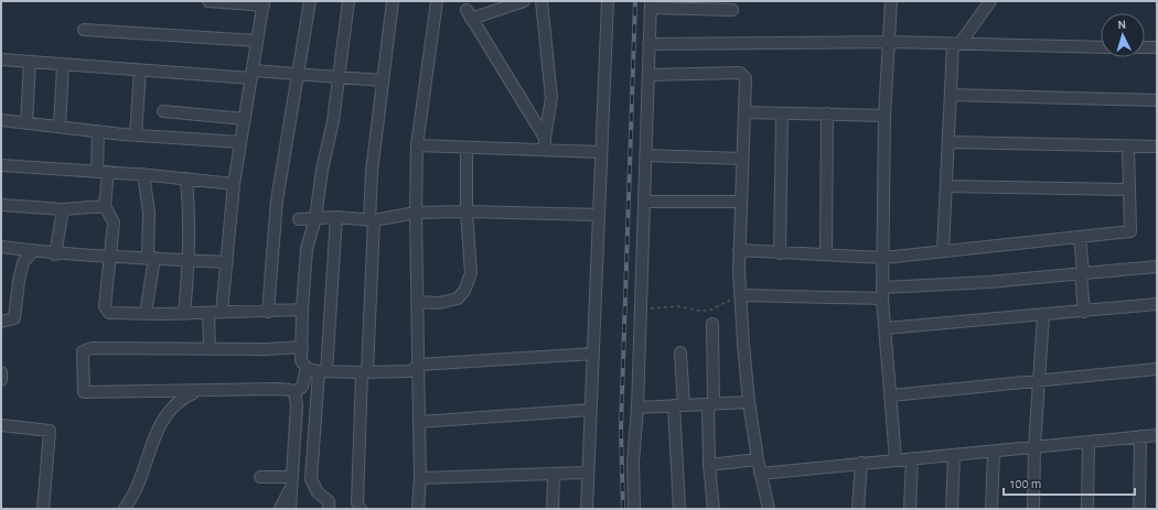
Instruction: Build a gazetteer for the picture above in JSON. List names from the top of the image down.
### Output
{
  "scale_bar": "100 m",
  "north": "top"
}
